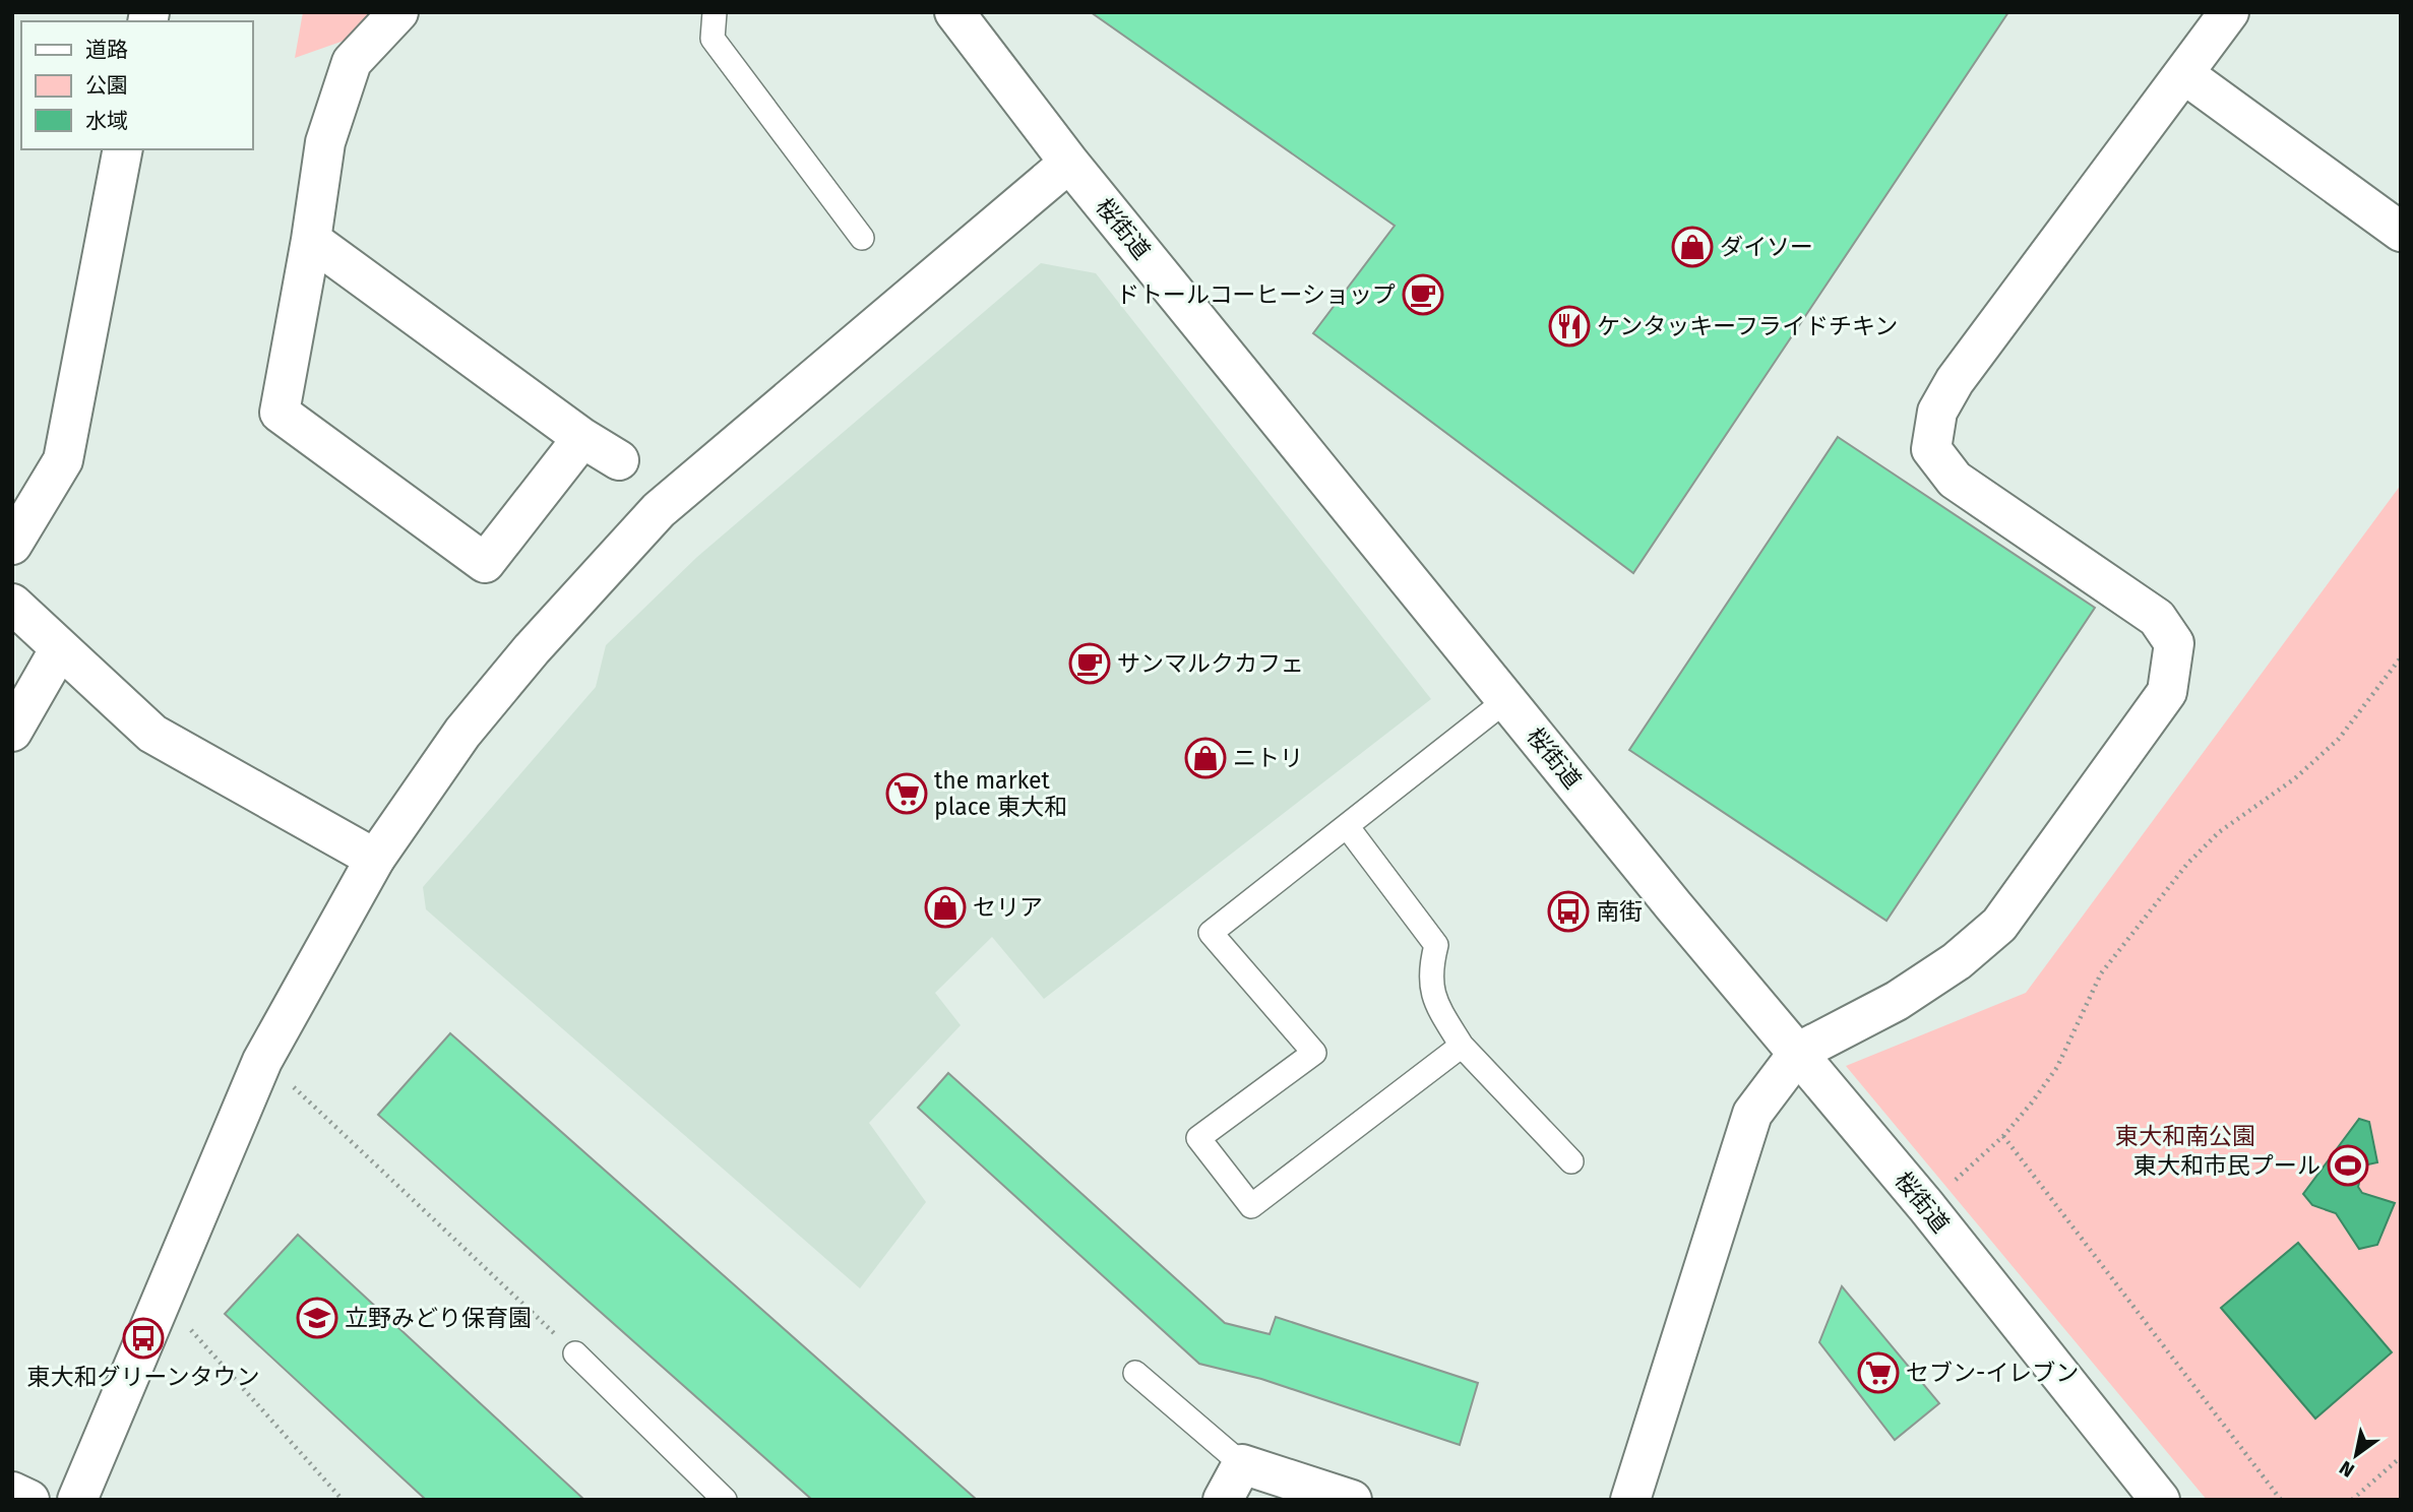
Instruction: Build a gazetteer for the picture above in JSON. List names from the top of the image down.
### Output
{
  "streets": {
    "street": ["桜街道"]
  },
  "parks": ["東大和南公園"],
  "places": {
    "shop": ["ダイソー", "ニトリ", "セリア"],
    "cafe": ["ドトールコーヒーショップ", "サンマルクカフェ"],
    "restaurant": ["ケンタッキーフライドチキン"],
    "supermarket": ["the market place 東大和", "セブン-イレブン"],
    "bus stop": ["南街", "東大和グリーンタウン"],
    "sports": ["東大和市民プール"],
    "school or university": ["立野みどり保育園"]
  },
  "legend": ["道路", "公園", "水域"],
  "north": "bottom left"
}
